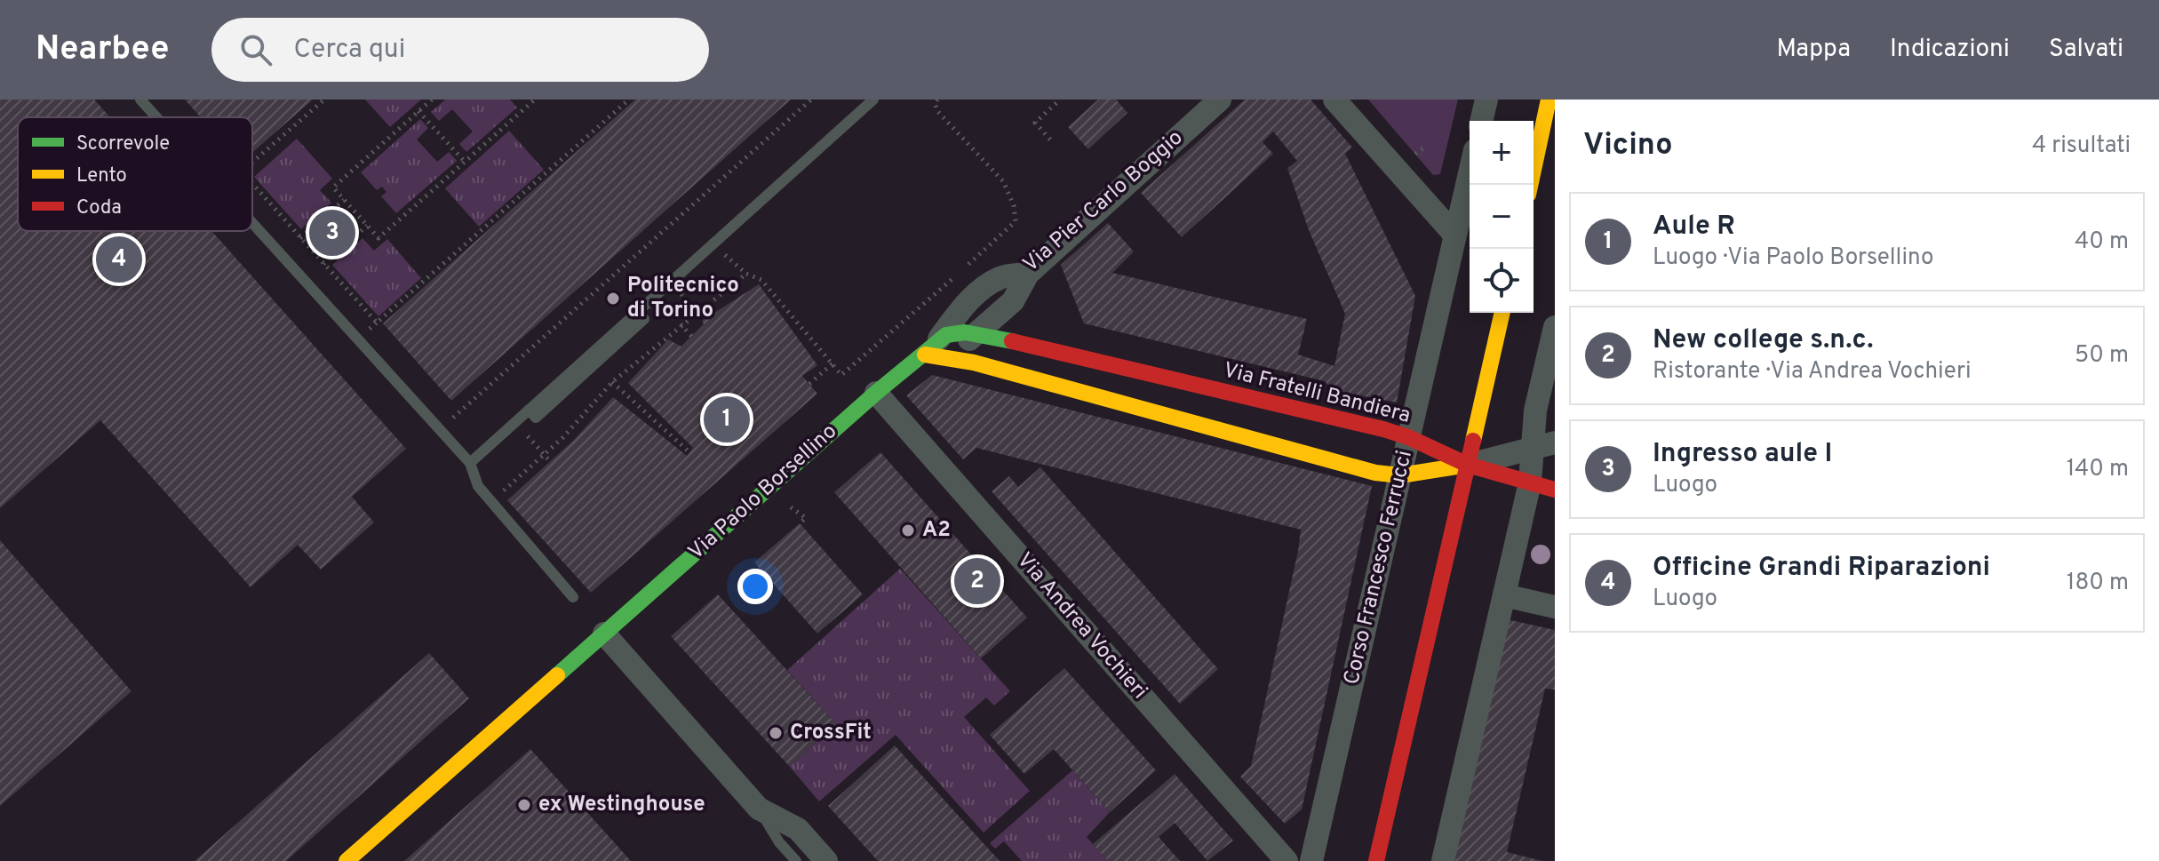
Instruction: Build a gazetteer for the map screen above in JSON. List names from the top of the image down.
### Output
{
  "streets": {
    "street": [
      "Via Pier Carlo Boggio",
      "Via Fratelli Bandiera",
      "Via Paolo Borsellino",
      "Corso Francesco Ferrucci",
      "Via Andrea Vochieri"
    ]
  },
  "crossings": [
    ["Via Pier Carlo Boggio", "Via Paolo Borsellino"],
    ["Via Fratelli Bandiera", "Corso Francesco Ferrucci"],
    ["Via Paolo Borsellino", "Via Andrea Vochieri"]
  ],
  "places": [
    "Politecnico di Torino",
    "A2",
    "CrossFit",
    "ex Westinghouse"
  ],
  "legend": ["Scorrevole", "Lento", "Coda"],
  "page": {
    "header": "Nearbee",
    "search": "Cerca qui",
    "nav": ["Mappa", "Indicazioni", "Salvati"],
    "heading": ["Vicino", "4 risultati"],
    "map_buttons": ["+", "−"],
    "list": [
      {
        "mark": "1",
        "name": "Aule R",
        "note": "Luogo · Via Paolo Borsellino",
        "value": "40 m"
      },
      {
        "mark": "2",
        "name": "New college s.n.c.",
        "note": "Ristorante · Via Andrea Vochieri",
        "value": "50 m"
      },
      {
        "mark": "3",
        "name": "Ingresso aule I",
        "note": "Luogo",
        "value": "140 m"
      },
      {
        "mark": "4",
        "name": "Officine Grandi Riparazioni",
        "note": "Luogo",
        "value": "180 m"
      }
    ],
    "pins": [
      "3",
      "4",
      "1",
      "2"
    ]
  }
}
